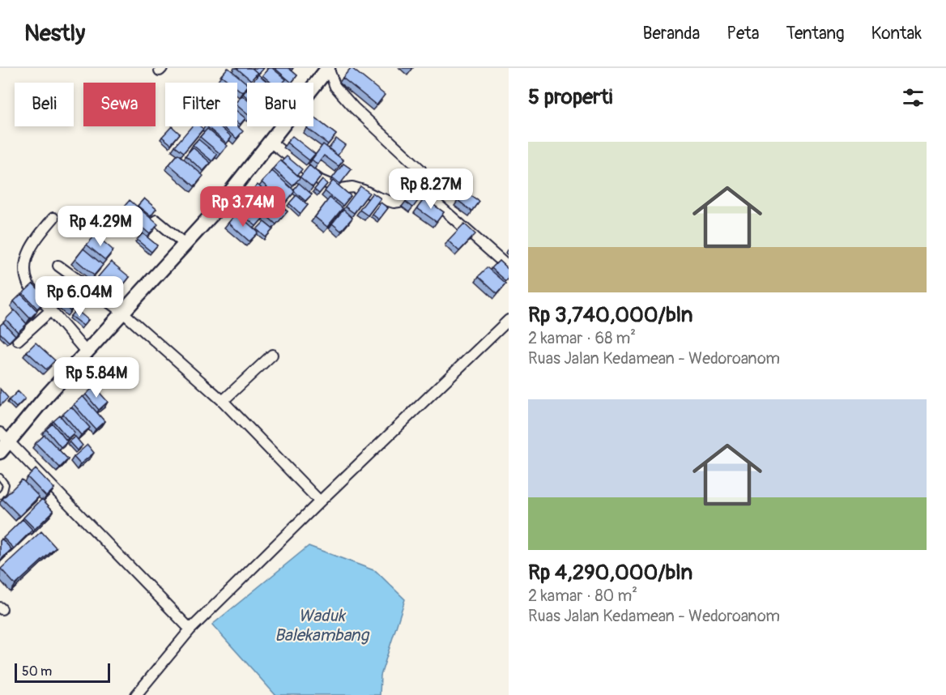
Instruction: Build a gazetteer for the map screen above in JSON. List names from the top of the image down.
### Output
{
  "water": ["Waduk Balekambang"],
  "scale_bar": "50 m",
  "page": {
    "header": "Nestly",
    "nav": [
      "Beranda",
      "Peta",
      "Tentang",
      "Kontak"
    ],
    "heading": "5 properti",
    "chip": [
      "Beli",
      "Sewa",
      "Filter",
      "Baru"
    ],
    "list": [
      {
        "name": "Rp 3,740,000/bln",
        "note": "2 kamar · 68 m² · Ruas Jalan Kedamean - Wedoroanom"
      },
      {
        "name": "Rp 4,290,000/bln",
        "note": "2 kamar · 80 m² · Ruas Jalan Kedamean - Wedoroanom"
      }
    ],
    "price": [
      "Rp 8.27M",
      "Rp 3.74M",
      "Rp 4.29M",
      "Rp 6.04M",
      "Rp 5.84M"
    ],
    "scale": "50 m"
  }
}
